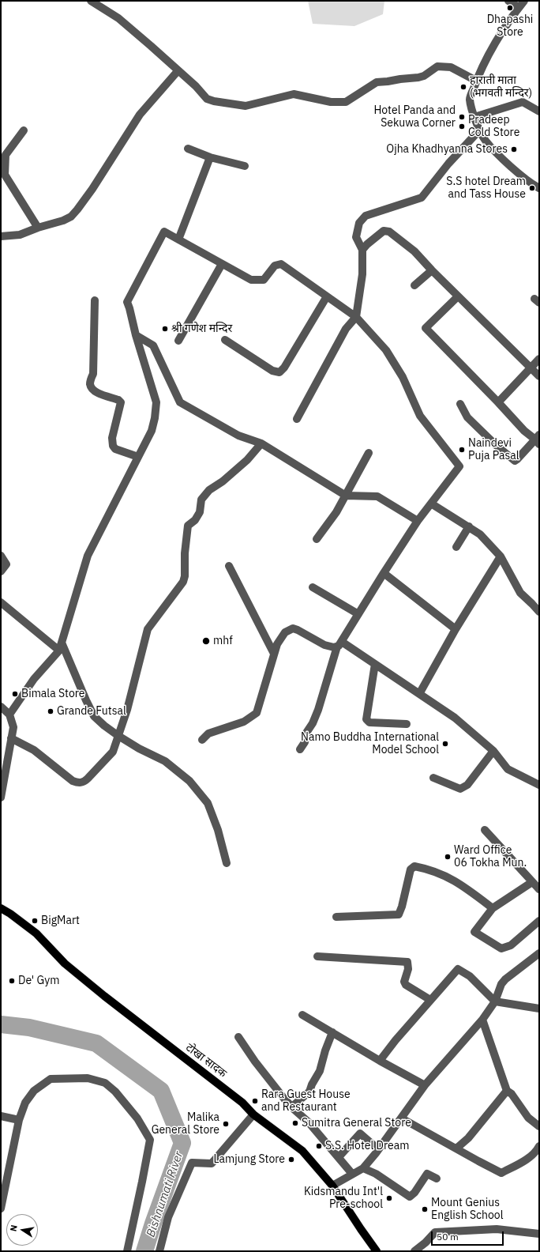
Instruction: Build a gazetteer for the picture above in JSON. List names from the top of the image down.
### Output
{
  "streets": {
    "main road": ["टोखा सादक"]
  },
  "water": ["Bishnumati River"],
  "places": [
    "Dhapashi Store",
    "हाराती माता (भगवती मन्दिर)",
    "Hotel Panda and Sekuwa Corner",
    "Pradeep Cold Store",
    "Ojha Khadhyanna Stores",
    "S.S hotel Dream and Tass House",
    "श्री गणेश मन्दिर",
    "Naindevi Puja Pasal",
    "mhf",
    "Bimala Store",
    "Grande Futsal",
    "Namo Buddha International Model School",
    "Ward Office 06 Tokha Mun.",
    "BigMart",
    "De' Gym",
    "Rara Guest House and Restaurant",
    "Sumitra General Store",
    "Malika General Store",
    "S.S. Hotel Dream",
    "Lamjung Store",
    "Kidsmandu Int'l Pre-school",
    "Mount Genius English School"
  ],
  "scale_bar": "50 m",
  "north": "left"
}
